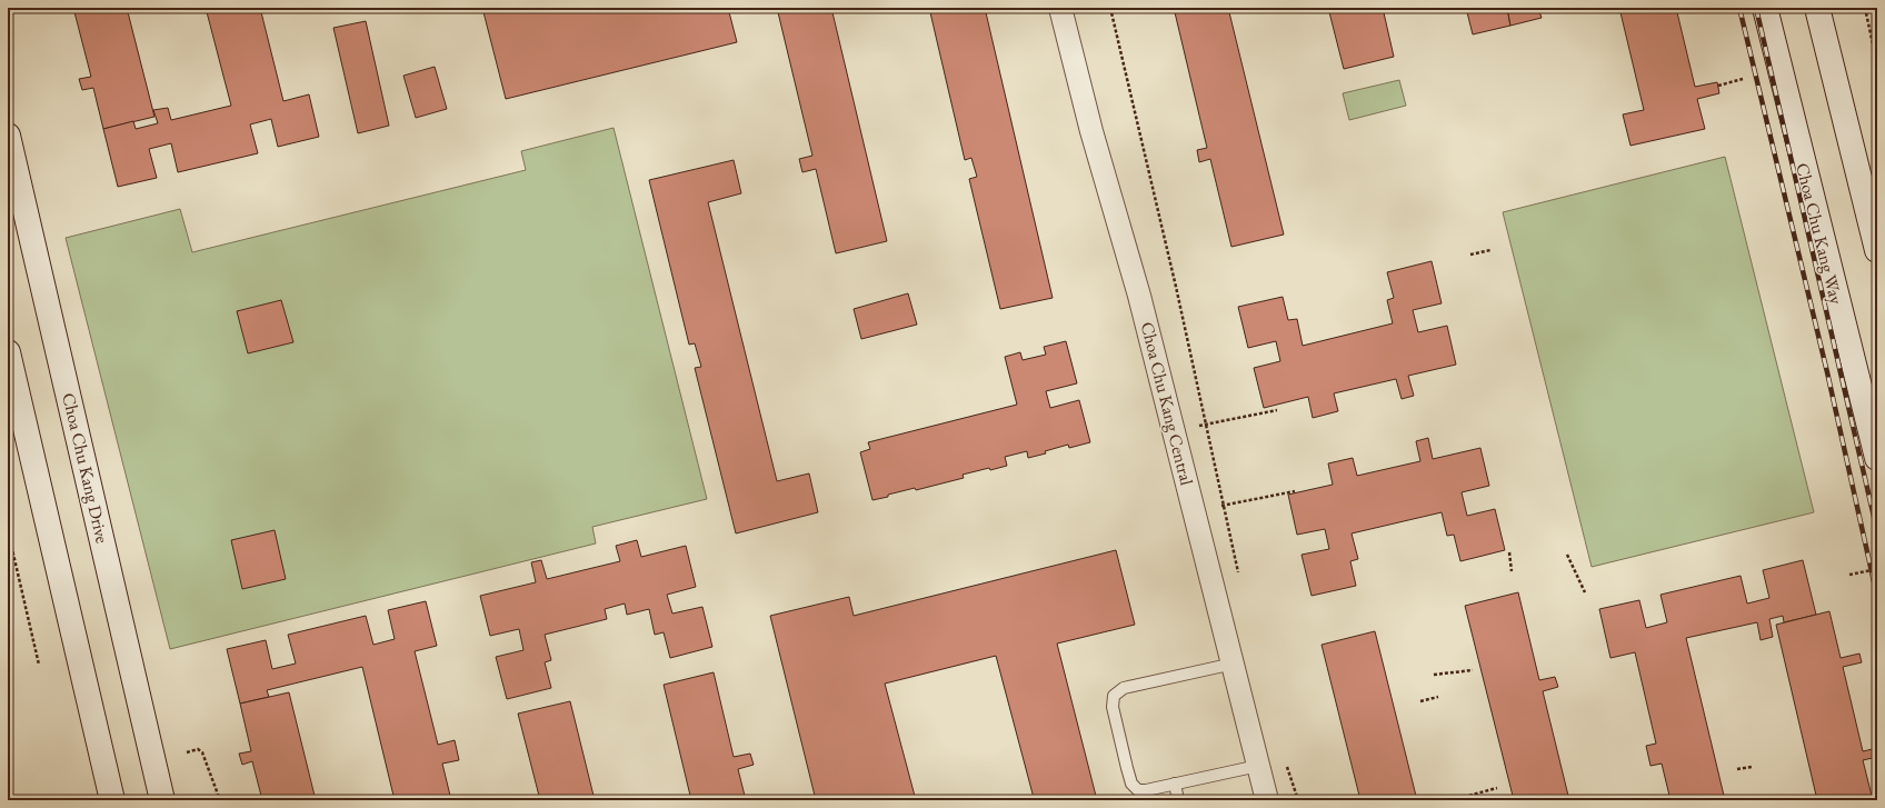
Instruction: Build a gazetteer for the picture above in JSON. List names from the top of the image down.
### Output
{
  "streets": {
    "main road": ["Choa Chu Kang Way", "Choa Chu Kang Drive"],
    "street": ["Choa Chu Kang Central"]
  }
}
